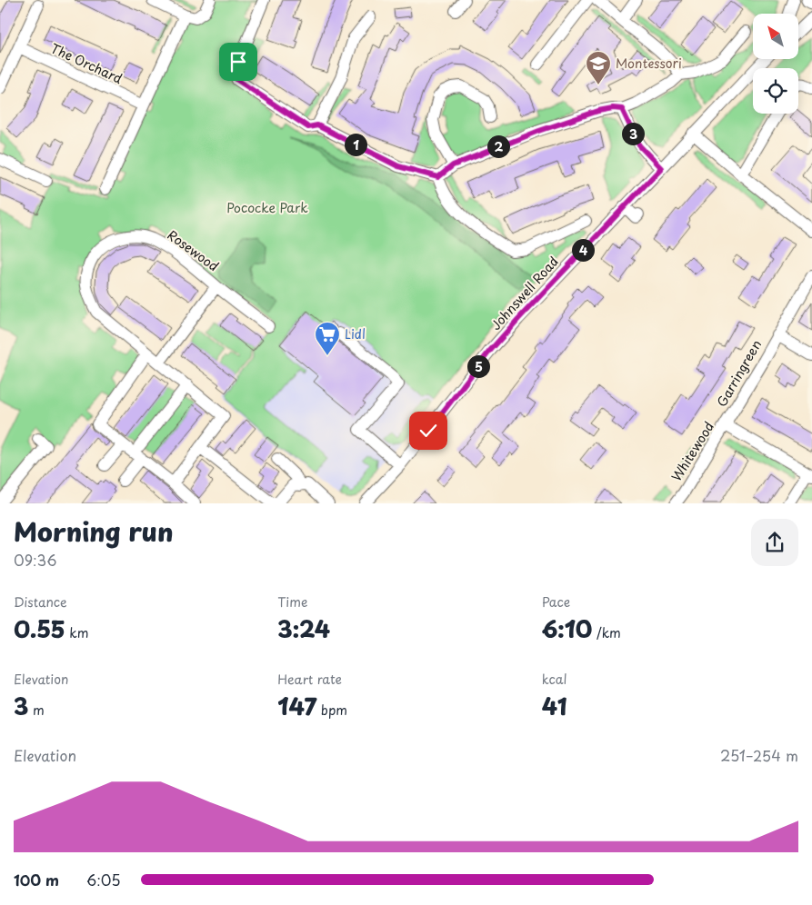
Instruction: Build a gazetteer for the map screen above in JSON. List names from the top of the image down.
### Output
{
  "streets": {
    "street": [
      "The Orchard",
      "Rosewood",
      "Johnswell Road",
      "Garringreen",
      "Whitewood"
    ]
  },
  "crossings": [
    ["Garringreen", "Whitewood"]
  ],
  "parks": ["Pococke Park"],
  "places": {
    "school or university": ["Montessori"],
    "supermarket": ["Lidl"]
  },
  "north": "top left",
  "page": {
    "pins": [
      "3",
      "1",
      "2",
      "4",
      "5"
    ],
    "heading": ["Morning run", "09:36"],
    "stats": [
      ["Distance", "0.55 km"],
      ["Time", "3:24"],
      ["Pace", "6:10 /km"],
      ["Elevation", "3 m"],
      ["Heart rate", "147 bpm"],
      ["kcal", "41"]
    ],
    "chart": ["Elevation", "251–254 m"],
    "list": [
      {
        "name": "100 m",
        "note": "6:05"
      }
    ]
  }
}
